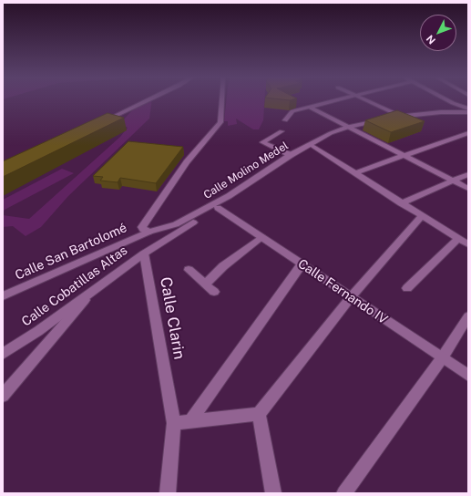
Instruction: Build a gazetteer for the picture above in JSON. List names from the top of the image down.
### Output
{
  "streets": {
    "street": [
      "Calle Molino Medel",
      "Calle San Bartolomé",
      "Calle Cobatillas Altas",
      "Calle Fernando IV",
      "Calle Clarin"
    ]
  },
  "crossings": [
    ["Calle Molino Medel", "Calle San Bartolomé"],
    ["Calle Cobatillas Altas", "Calle Clarin"]
  ],
  "north": "bottom left"
}
